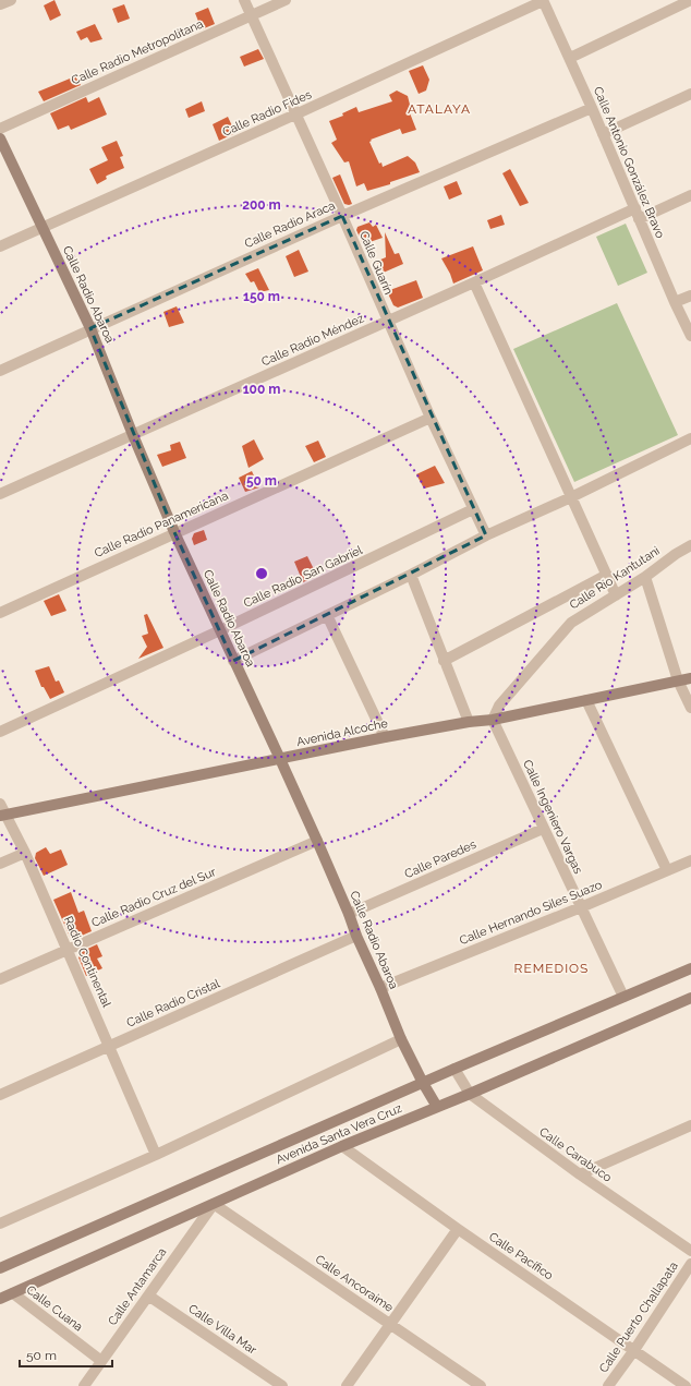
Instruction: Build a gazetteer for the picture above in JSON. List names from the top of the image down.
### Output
{
  "streets": {
    "street": [
      "Calle Radio Metropolitana",
      "Calle Radio Fides",
      "Calle Antonio González Bravo",
      "Calle Radio Araca",
      "Calle Guarín",
      "Calle Radio Abaroa",
      "Calle Radio Méndez",
      "Calle Radio Panamericana",
      "Calle Radio San Gabriel",
      "Calle Río Kantutani",
      "Avenida Alcoche",
      "Calle Ingeniero Vargas",
      "Calle Paredes",
      "Calle Radio Cruz del Sur",
      "Calle Hernando Siles Suazo",
      "Radio Continental",
      "Calle Radio Cristal",
      "Avenida Santa Vera Cruz",
      "Calle Carabuco",
      "Calle Pacífico",
      "Calle Ancoraime",
      "Calle Antamarca",
      "Calle Cuana",
      "Calle Puerto Challapata",
      "Calle Villa Mar"
    ]
  },
  "crossings": [
    ["Calle Radio Metropolitana", "Calle Guarín"],
    ["Calle Radio Fides", "Calle Antonio González Bravo"],
    ["Calle Radio Fides", "Calle Guarín"],
    ["Calle Radio Fides", "Calle Radio Abaroa"],
    ["Calle Antonio González Bravo", "Calle Radio Araca"],
    ["Calle Antonio González Bravo", "Calle Radio Méndez"],
    ["Calle Radio Araca", "Calle Guarín"],
    ["Calle Radio Araca", "Calle Radio Abaroa"],
    ["Calle Guarín", "Calle Radio Méndez"],
    ["Calle Guarín", "Calle Radio Panamericana"],
    ["Calle Guarín", "Calle Radio San Gabriel"],
    ["Calle Radio Abaroa", "Calle Radio Méndez"],
    ["Calle Radio Abaroa", "Calle Radio Panamericana"],
    ["Calle Radio Abaroa", "Calle Radio San Gabriel"],
    ["Calle Radio Abaroa", "Avenida Alcoche"],
    ["Calle Radio Abaroa", "Calle Paredes"],
    ["Calle Radio Abaroa", "Calle Radio Cruz del Sur"],
    ["Calle Radio Abaroa", "Calle Hernando Siles Suazo"],
    ["Calle Radio Abaroa", "Calle Radio Cristal"],
    ["Calle Radio Abaroa", "Avenida Santa Vera Cruz"],
    ["Calle Río Kantutani", "Avenida Alcoche"],
    ["Calle Río Kantutani", "Calle Ingeniero Vargas"],
    ["Avenida Alcoche", "Calle Ingeniero Vargas"],
    ["Avenida Alcoche", "Radio Continental"],
    ["Calle Ingeniero Vargas", "Calle Paredes"],
    ["Calle Ingeniero Vargas", "Calle Hernando Siles Suazo"],
    ["Calle Ingeniero Vargas", "Avenida Santa Vera Cruz"],
    ["Calle Radio Cruz del Sur", "Radio Continental"],
    ["Radio Continental", "Calle Radio Cristal"],
    ["Avenida Santa Vera Cruz", "Calle Carabuco"],
    ["Avenida Santa Vera Cruz", "Calle Pacífico"],
    ["Avenida Santa Vera Cruz", "Calle Ancoraime"],
    ["Avenida Santa Vera Cruz", "Calle Antamarca"],
    ["Avenida Santa Vera Cruz", "Calle Cuana"],
    ["Calle Pacífico", "Calle Puerto Challapata"],
    ["Calle Ancoraime", "Calle Antamarca"],
    ["Calle Antamarca", "Calle Cuana"],
    ["Calle Antamarca", "Calle Villa Mar"]
  ],
  "districts": ["ATALAYA", "REMEDIOS"],
  "scale_bar": "50 m",
  "rings": [
    "200 m",
    "150 m",
    "100 m",
    "50 m"
  ]
}
